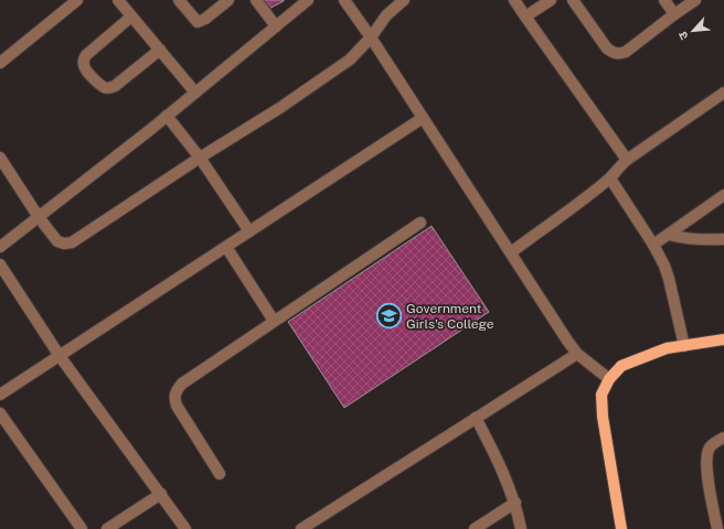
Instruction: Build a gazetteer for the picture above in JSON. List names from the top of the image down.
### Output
{
  "places": {
    "school or university": ["Government Girls's College"]
  },
  "north": "bottom left"
}
